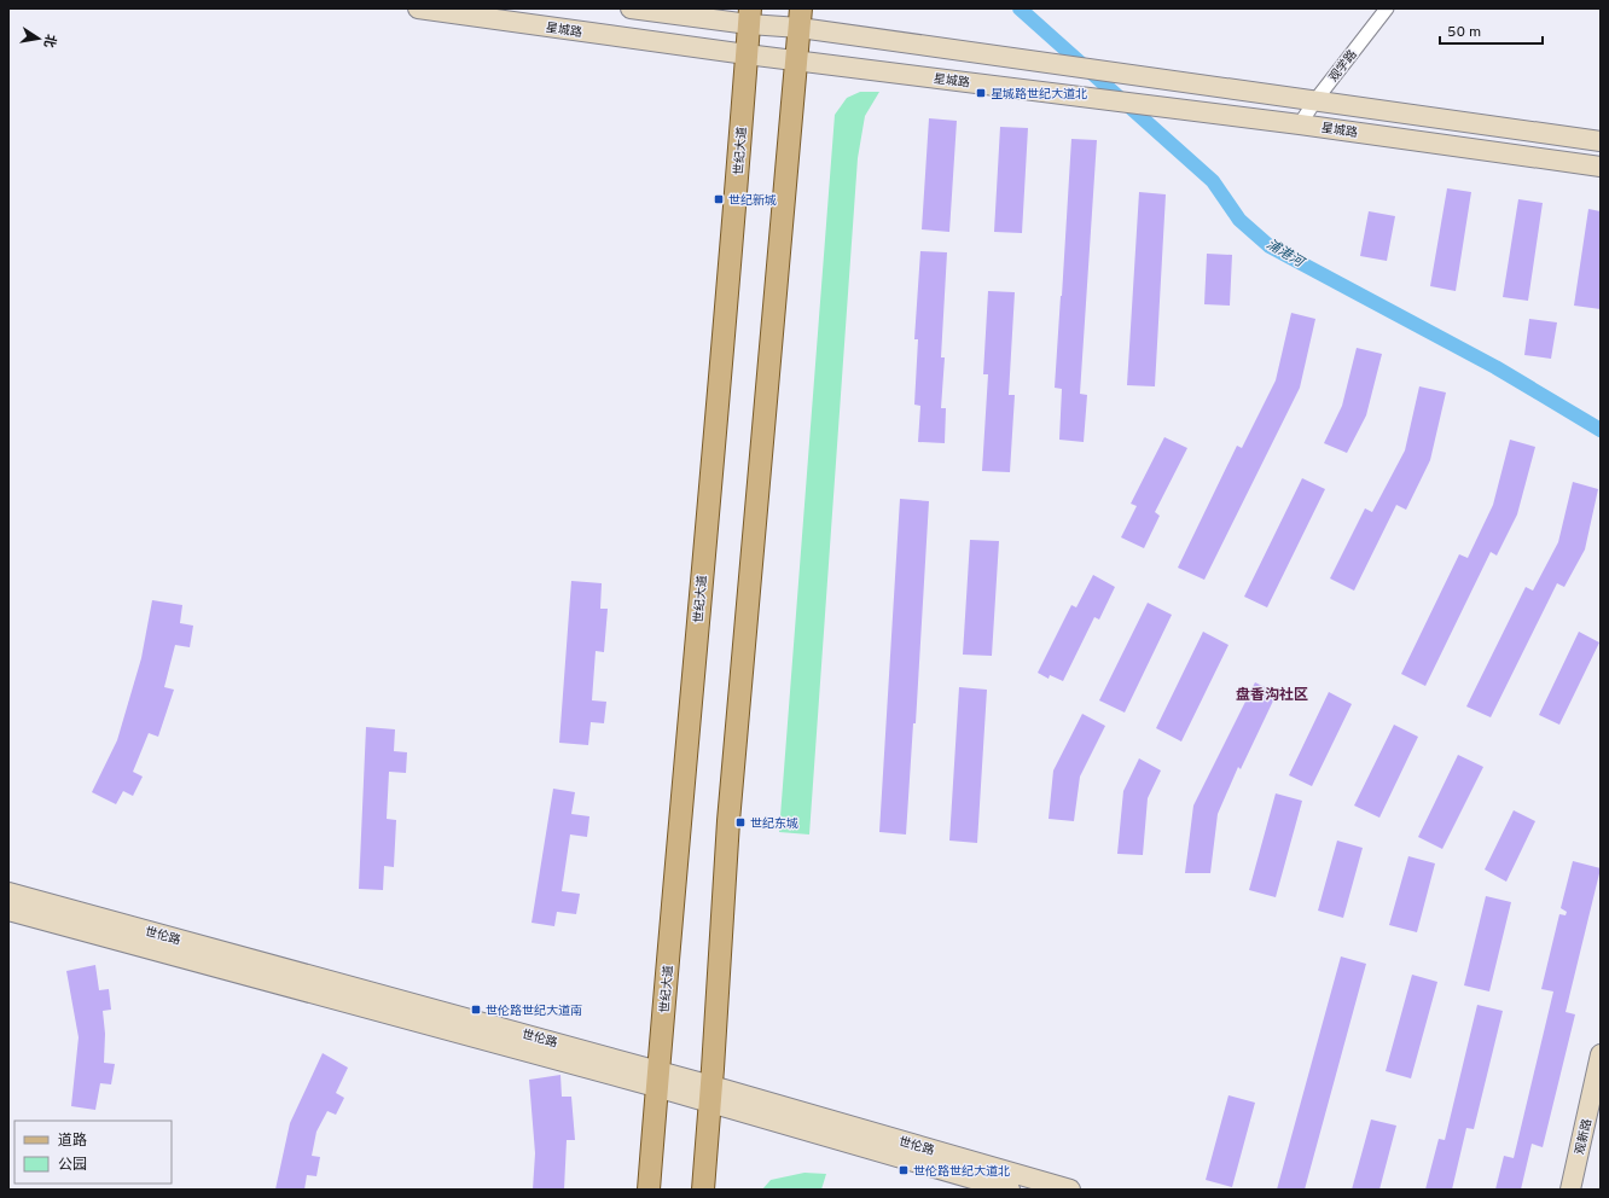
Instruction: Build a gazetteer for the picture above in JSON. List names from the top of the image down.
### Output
{
  "streets": {
    "main road": ["世纪大道"],
    "street": [
      "星城路",
      "观学路",
      "世伦路",
      "观新路"
    ]
  },
  "crossings": [
    ["星城路", "观学路"],
    ["星城路", "世纪大道"],
    ["世纪大道", "世伦路"]
  ],
  "districts": ["盘香沟社区"],
  "water": ["浦港河"],
  "places": {
    "transit": [
      "星城路世纪大道北",
      "世纪新城",
      "世纪东城",
      "世伦路世纪大道南",
      "世伦路世纪大道北"
    ]
  },
  "legend": ["道路", "公园"],
  "scale_bar": "50 m",
  "north": "right"
}
